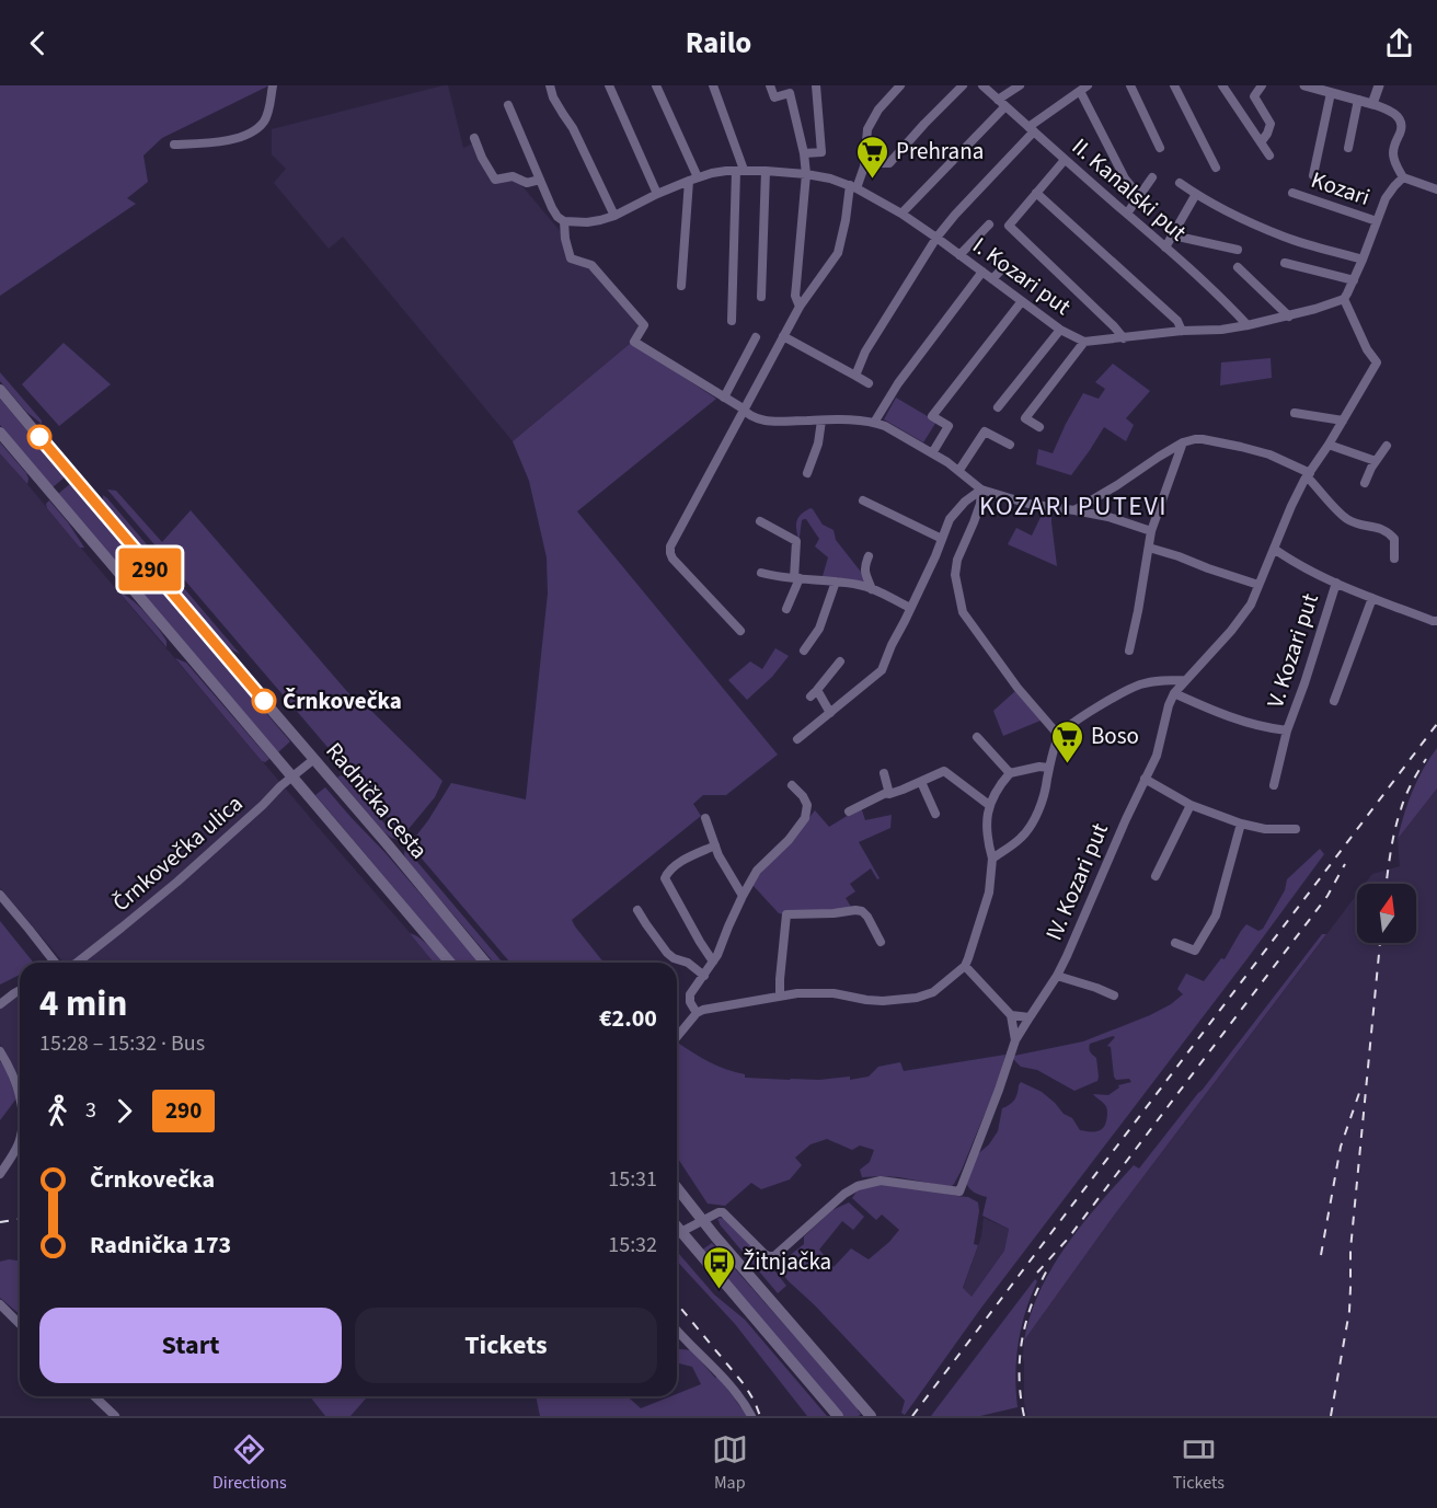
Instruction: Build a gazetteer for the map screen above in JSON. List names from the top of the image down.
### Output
{
  "streets": {
    "main road": ["Radnička cesta"],
    "street": [
      "Kozari",
      "II. Kanalski put",
      "I. Kozari put",
      "V. Kozari put",
      "Črnkovečka ulica",
      "IV. Kozari put"
    ]
  },
  "crossings": [
    ["II. Kanalski put", "I. Kozari put"],
    ["I. Kozari put", "IV. Kozari put"],
    ["V. Kozari put", "IV. Kozari put"],
    ["Radnička cesta", "Črnkovečka ulica"]
  ],
  "districts": ["KOZARI PUTEVI"],
  "places": {
    "supermarket": ["Prehrana", "Boso"],
    "other": ["Črnkovečka"],
    "bus stop": ["Žitnjačka"]
  },
  "lines": ["bus line 290"],
  "north": "top",
  "page": {
    "header": "Railo",
    "on_map": "290",
    "heading": ["4 min", "15:28 – 15:32 · Bus", "€2.00"],
    "legs": ["3", "290"],
    "list": [
      {
        "name": "Črnkovečka",
        "value": "15:31"
      },
      {
        "name": "Radnička 173",
        "value": "15:32"
      }
    ],
    "buttons": ["Start", "Tickets"],
    "tabs": ["Directions", "Map", "Tickets"]
  }
}
